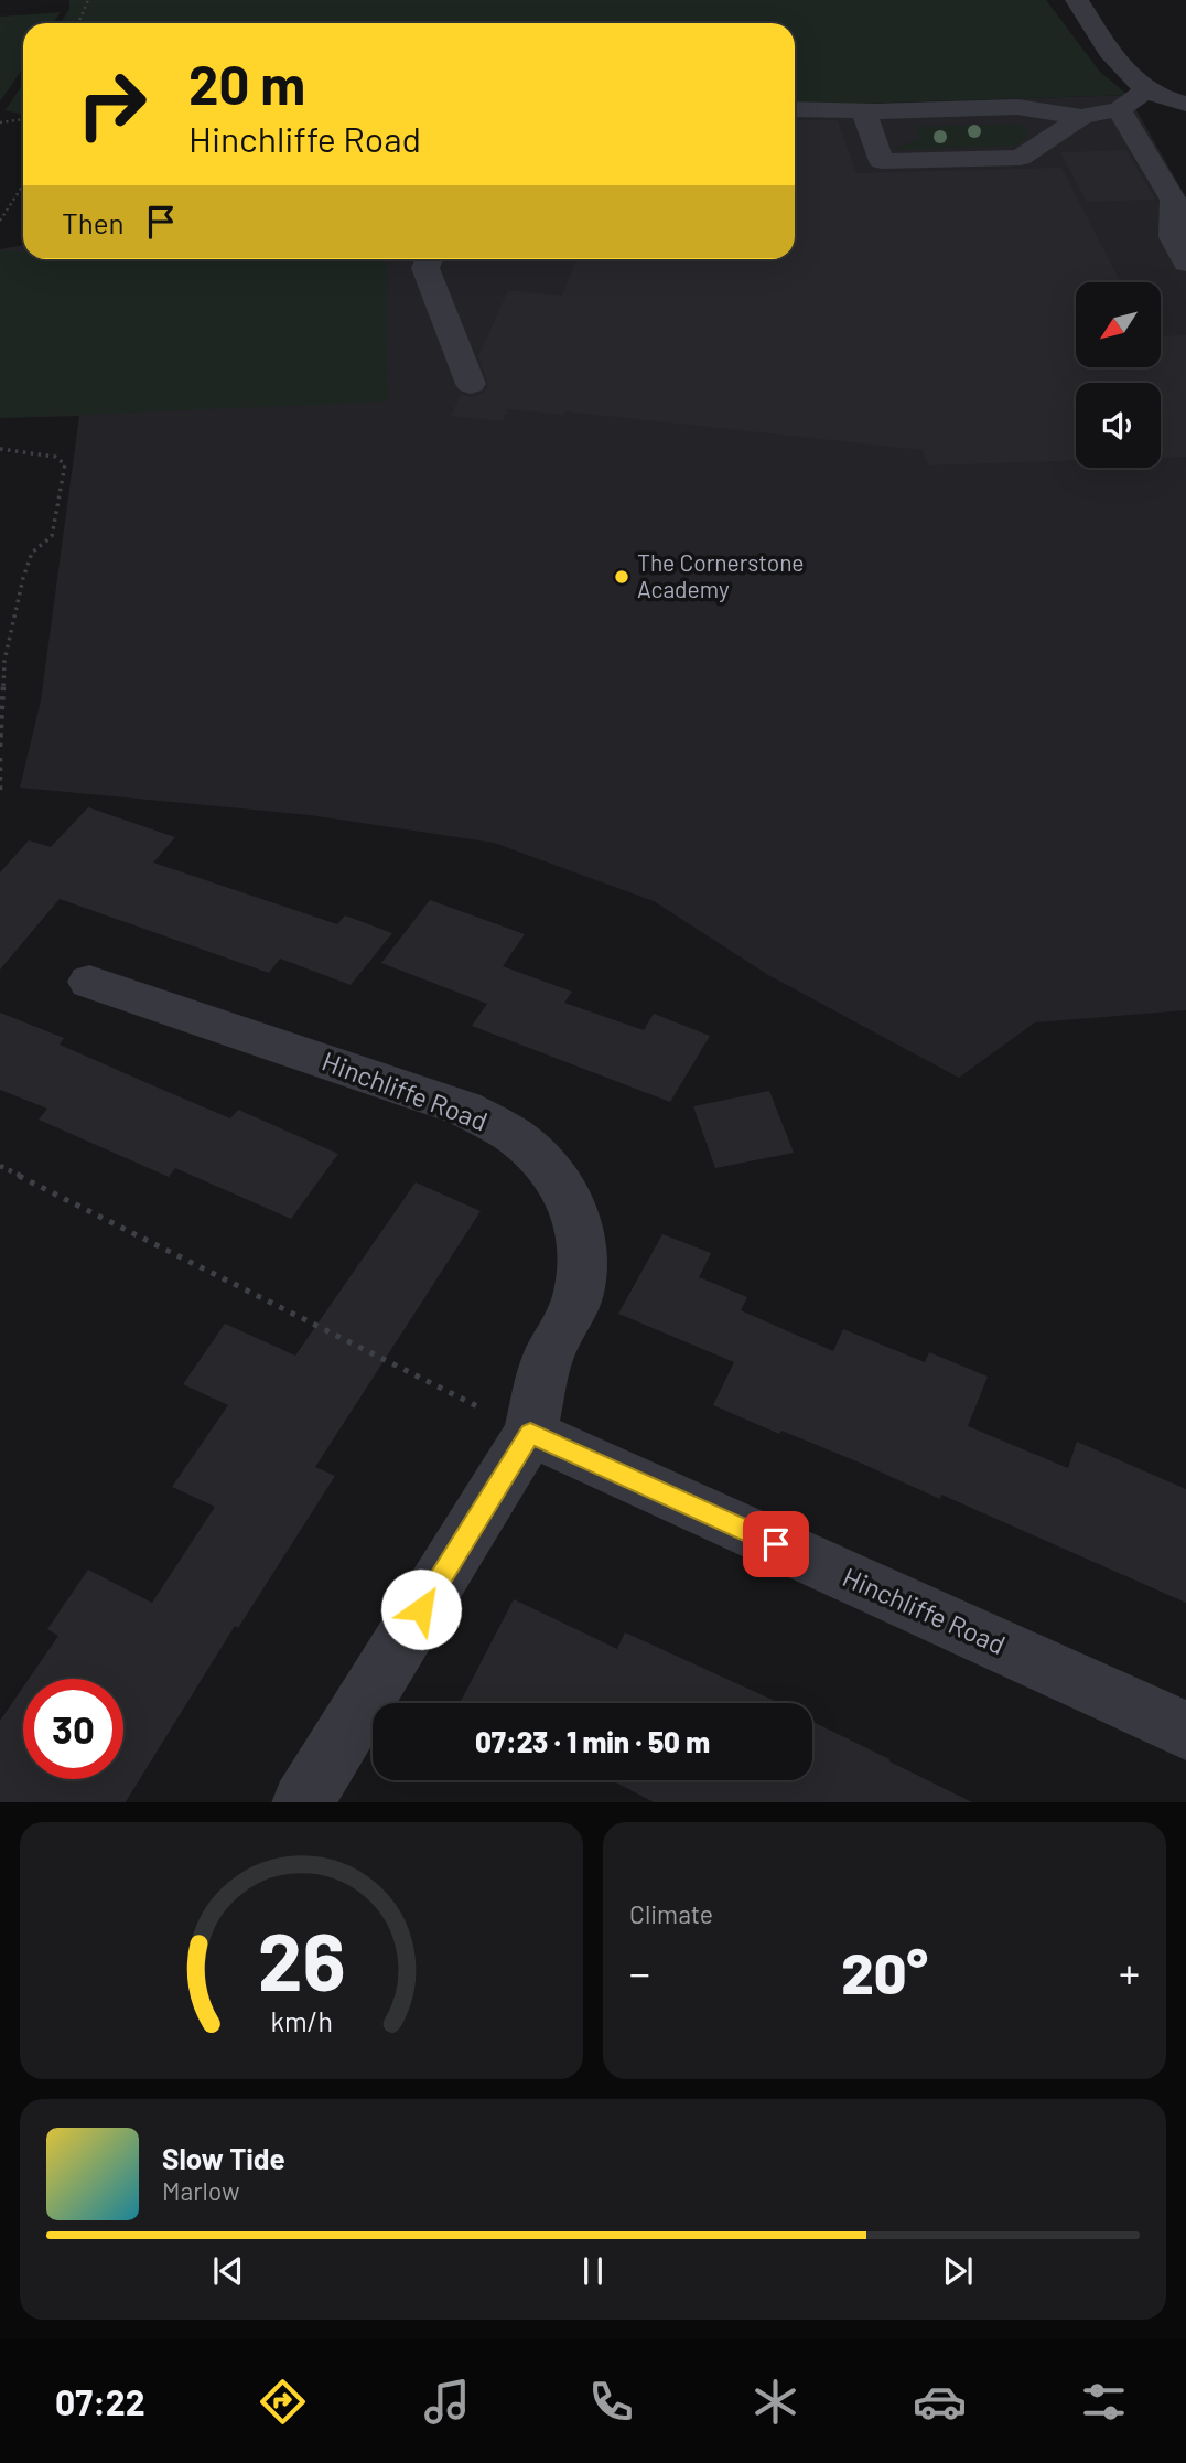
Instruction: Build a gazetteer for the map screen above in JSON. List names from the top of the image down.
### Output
{
  "streets": {
    "street": ["Hinchliffe Road"]
  },
  "places": ["The Cornerstone Academy"],
  "north": "bottom left",
  "page": {
    "turn": ["20 m", "Hinchliffe Road"],
    "then": "Then",
    "limit": "30",
    "trip": "07:23 · 1 min · 50 m",
    "tile": "Climate",
    "heat": ["−", "20°", "+"],
    "song": ["Slow Tide", "Marlow"],
    "tabs": "07:22",
    "gauge": ["26", "km/h"]
  }
}
